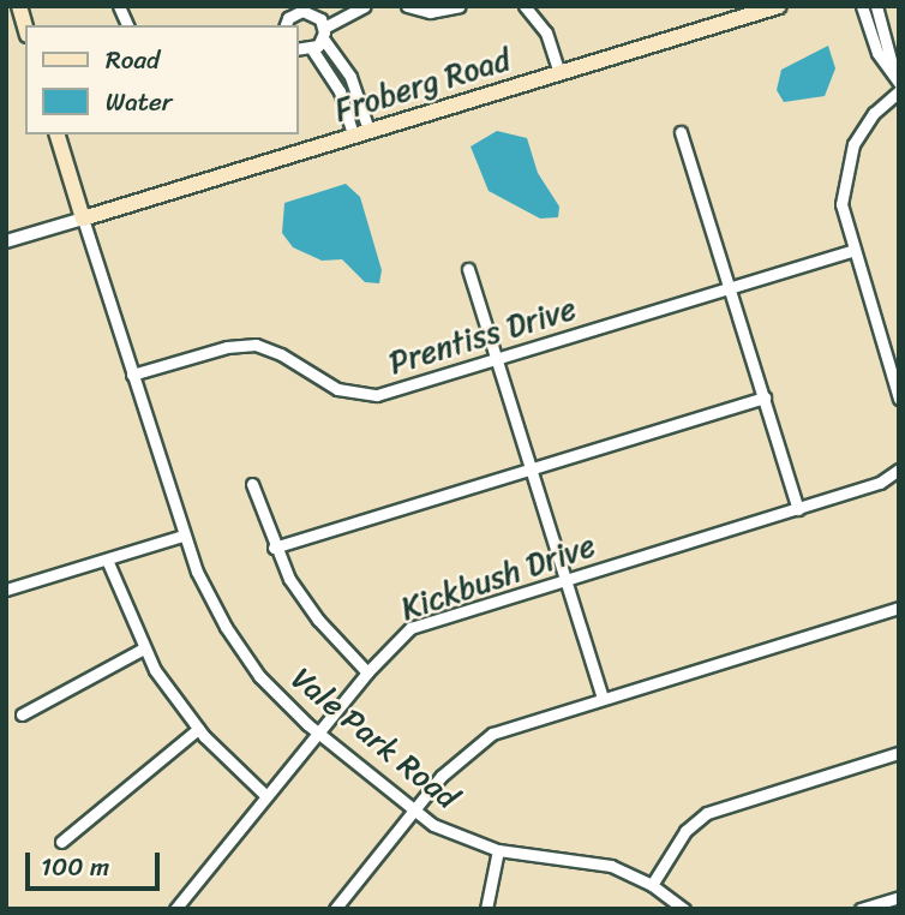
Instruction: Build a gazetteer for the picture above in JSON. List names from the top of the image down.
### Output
{
  "streets": {
    "main road": ["Froberg Road"],
    "street": ["Prentiss Drive", "Kickbush Drive", "Vale Park Road"]
  },
  "crossings": [
    ["Froberg Road", "Vale Park Road"],
    ["Prentiss Drive", "Vale Park Road"],
    ["Kickbush Drive", "Vale Park Road"]
  ],
  "legend": ["Road", "Water"],
  "scale_bar": "100 m"
}
